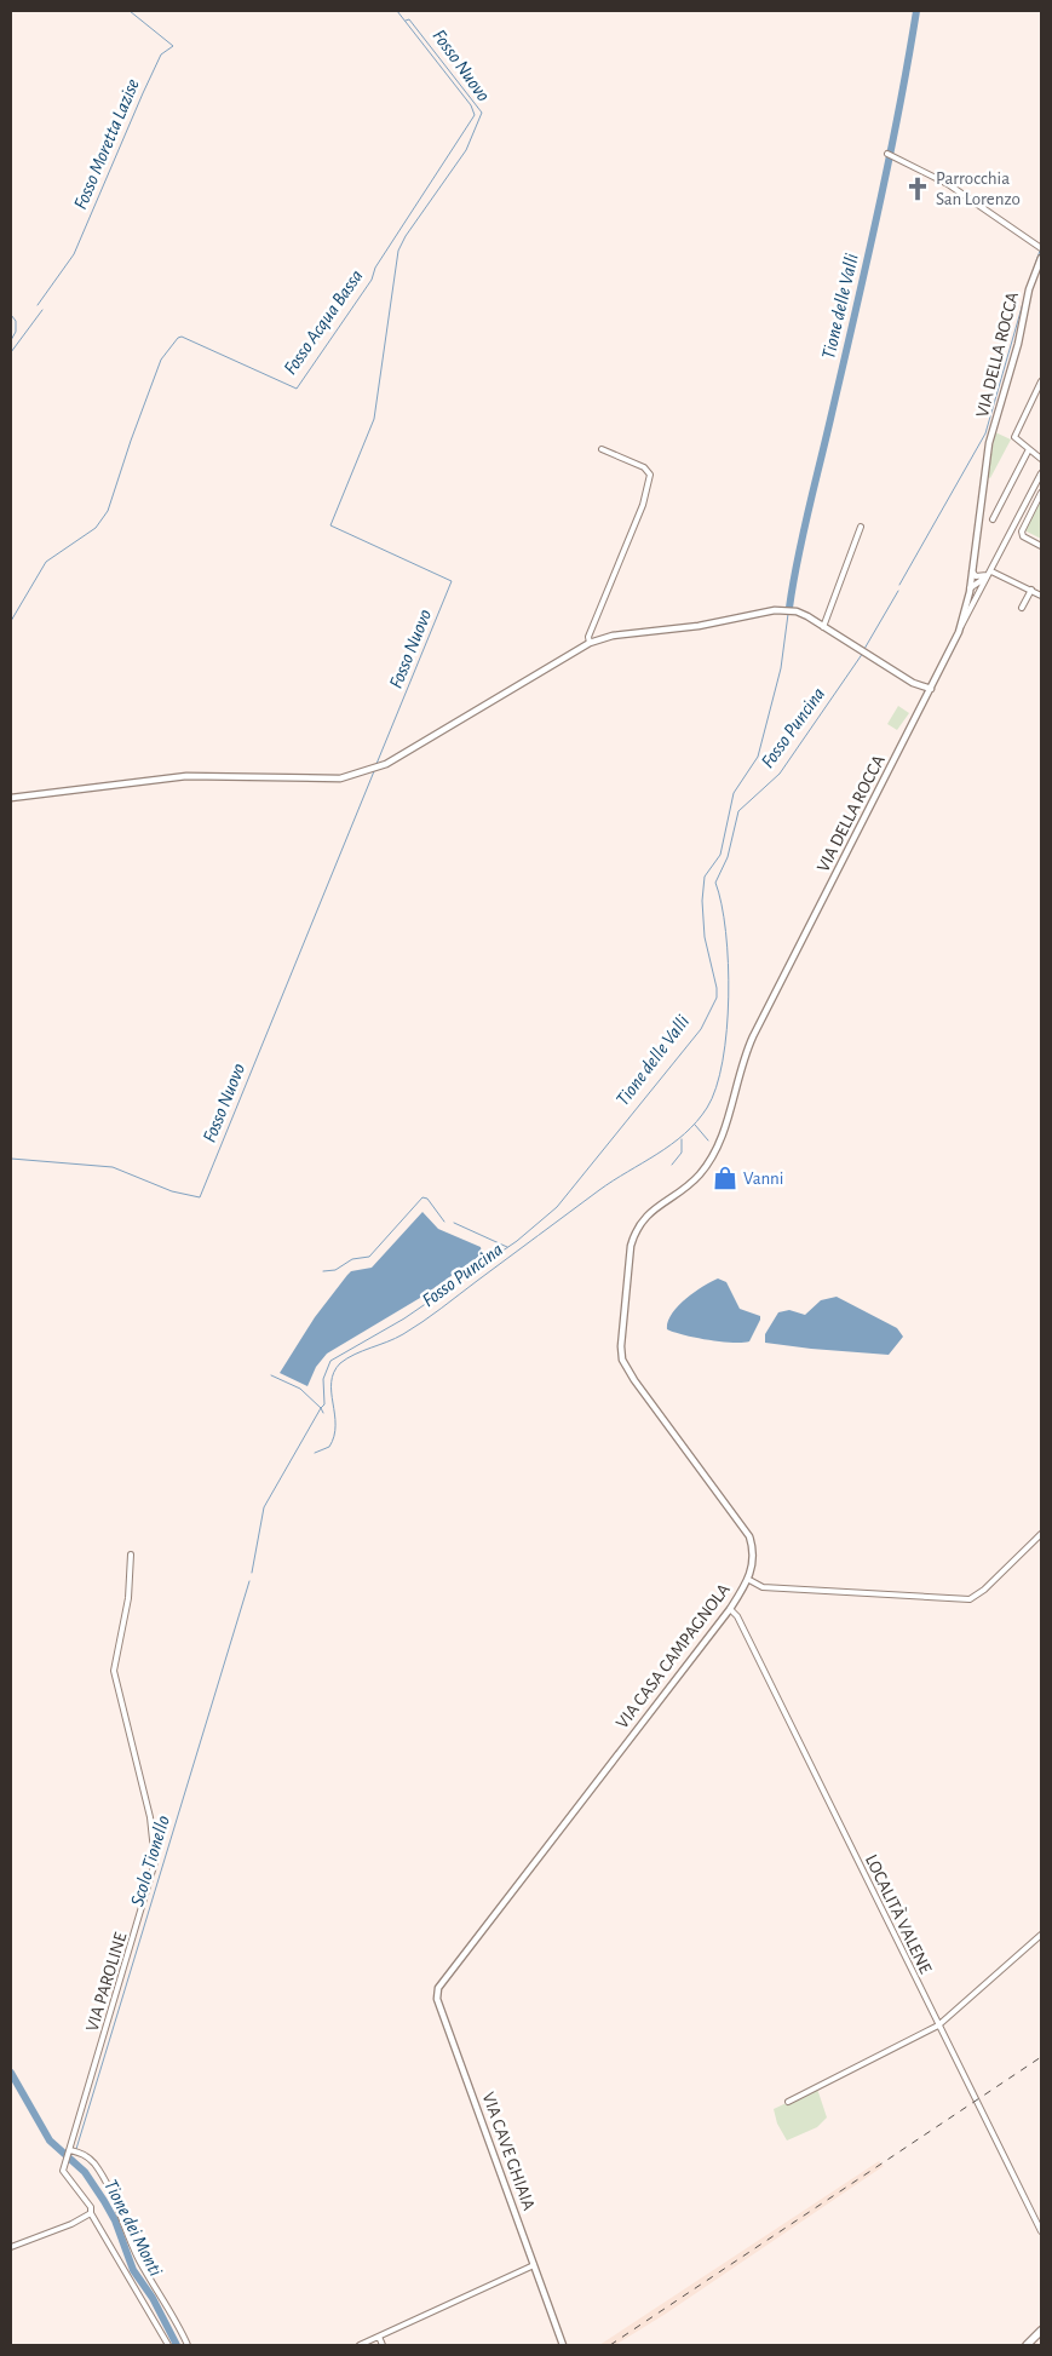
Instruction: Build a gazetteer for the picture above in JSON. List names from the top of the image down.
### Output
{
  "streets": {
    "street": [
      "VIA DELLA ROCCA",
      "VIA CASA CAMPAGNOLA",
      "LOCALITÀ VALENE",
      "VIA PAROLINE",
      "VIA CAVE GHIAIA"
    ]
  },
  "crossings": [
    ["VIA DELLA ROCCA", "VIA CASA CAMPAGNOLA"],
    ["VIA CASA CAMPAGNOLA", "LOCALITÀ VALENE"],
    ["VIA CASA CAMPAGNOLA", "VIA CAVE GHIAIA"]
  ],
  "water": [
    "Fosso Nuovo",
    "Fosso Moretta Lazise",
    "Tione delle Valli",
    "Fosso Acqua Bassa",
    "Fosso Puncina",
    "Scolo Tionello",
    "Tione dei Monti"
  ],
  "places": {
    "church": ["Parrocchia San Lorenzo"],
    "shop": ["Vanni"]
  }
}
